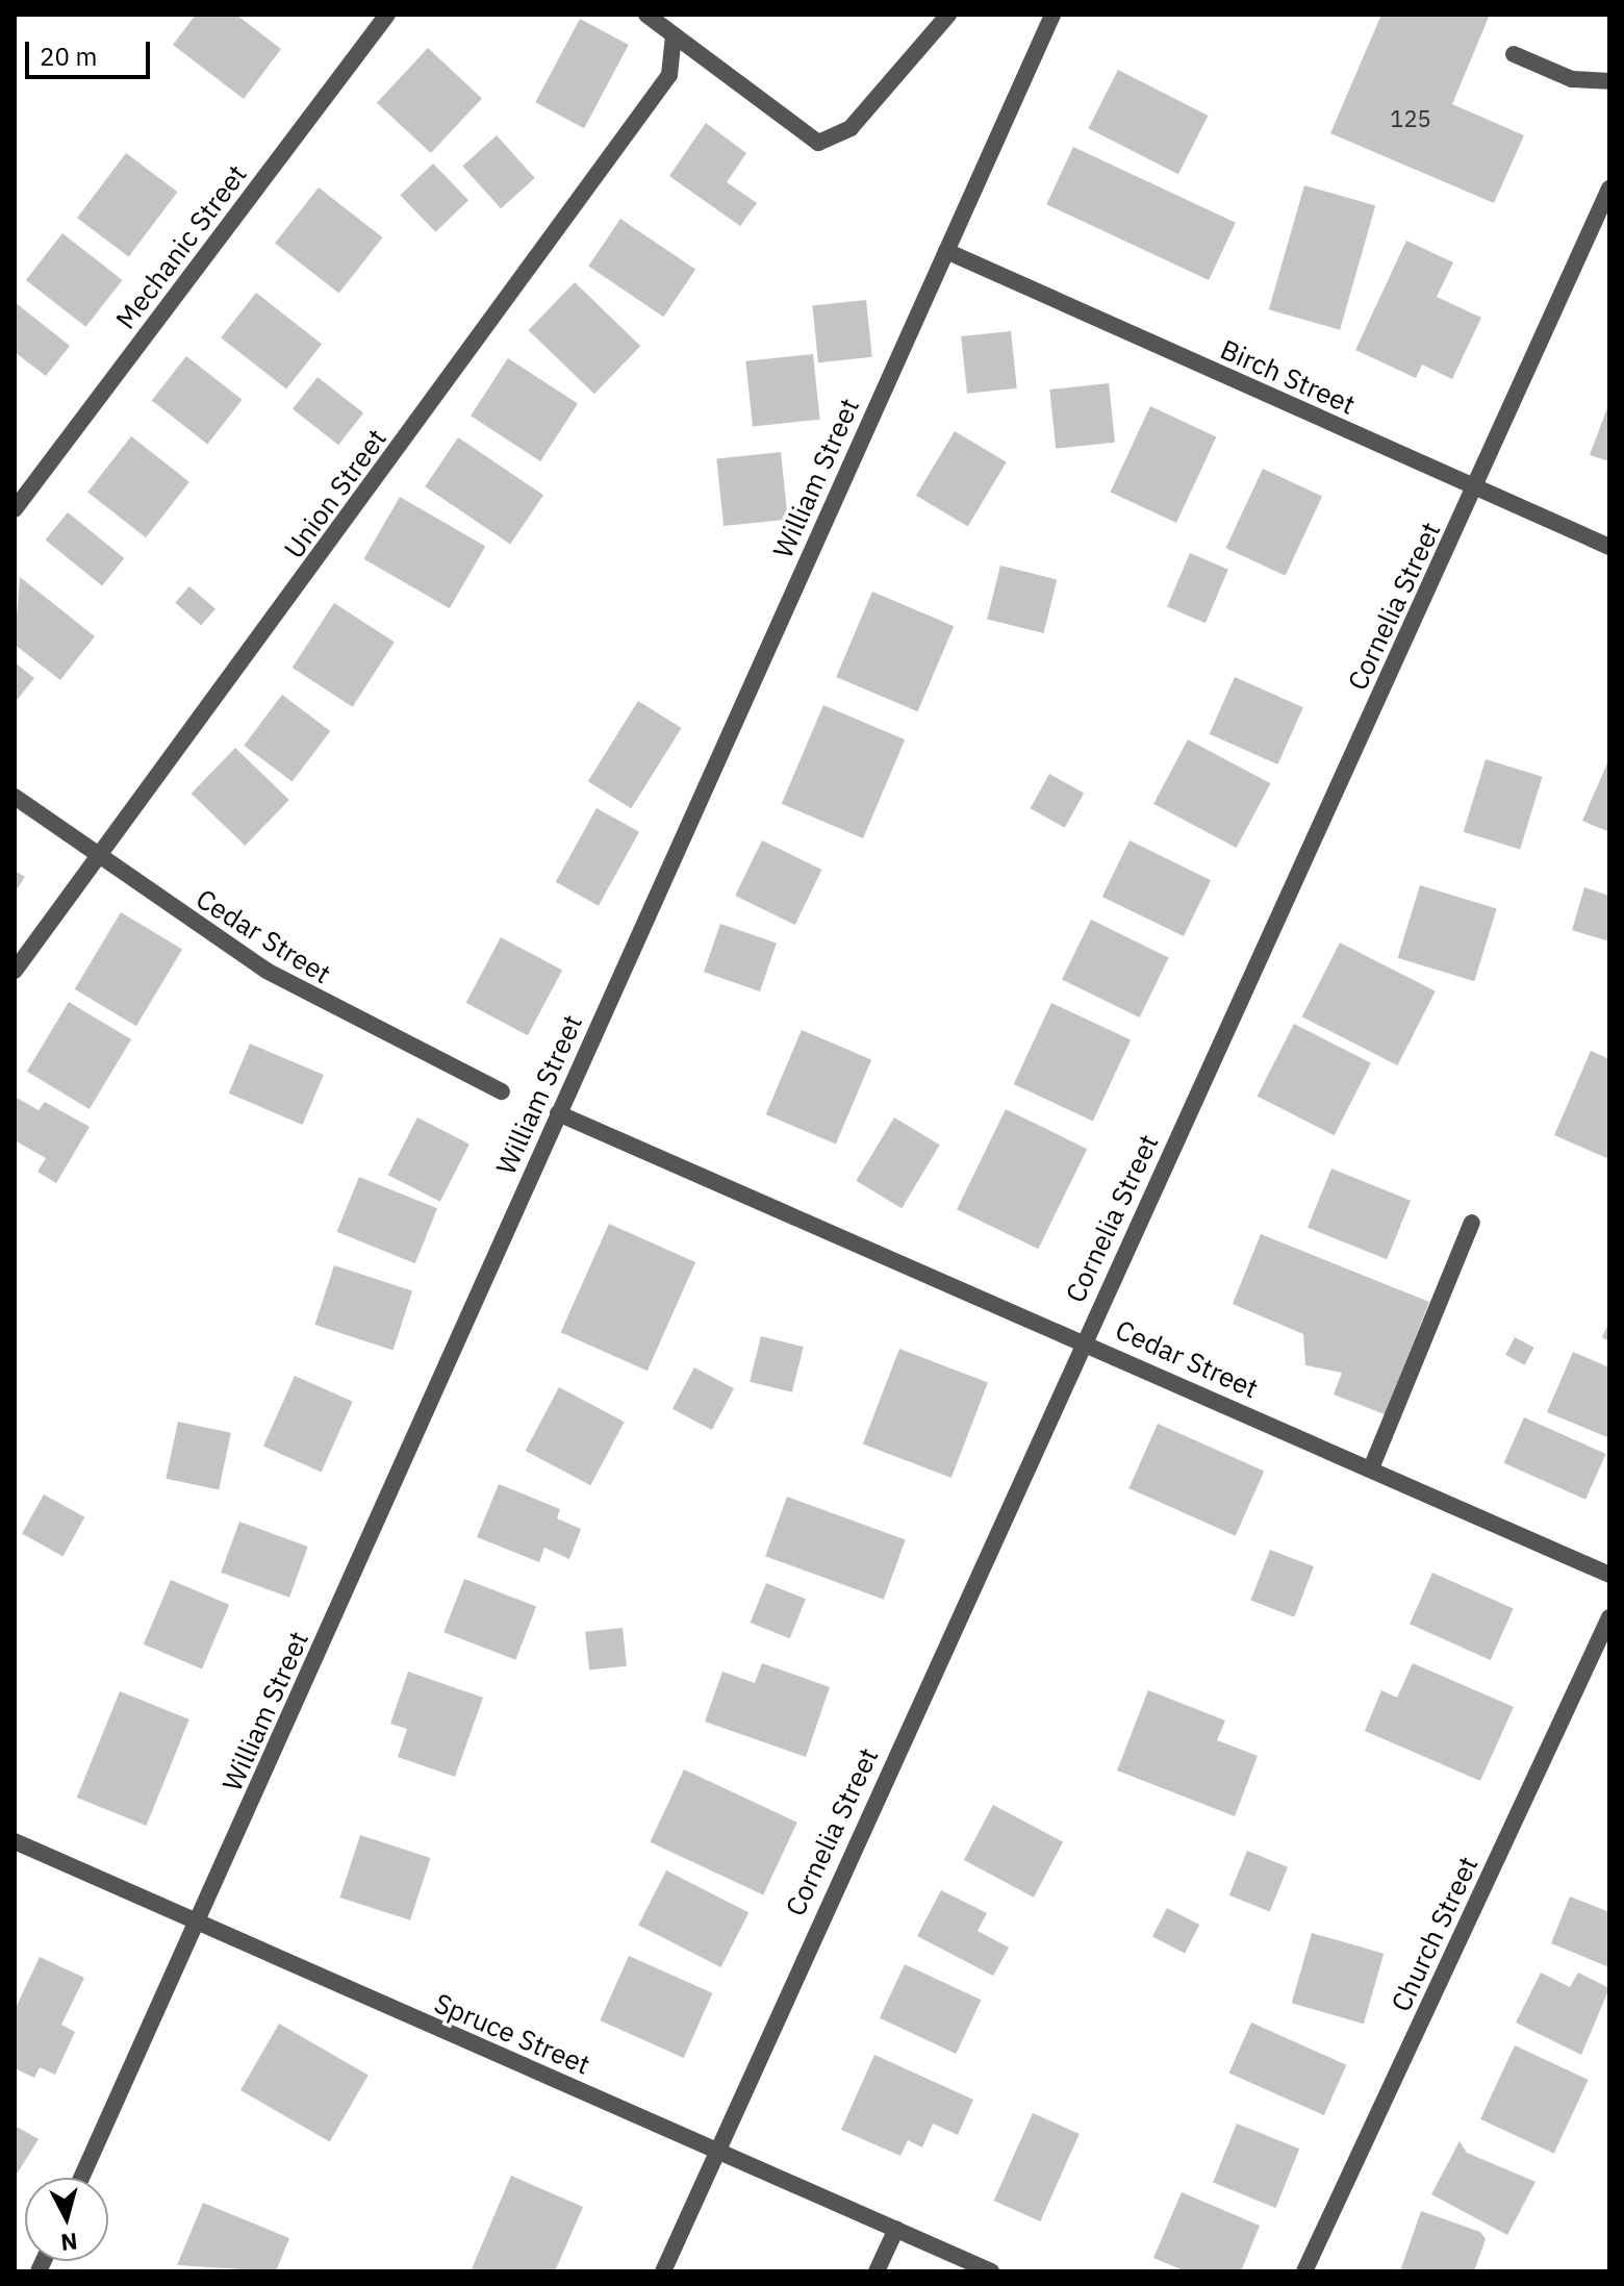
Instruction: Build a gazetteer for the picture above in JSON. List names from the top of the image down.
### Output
{
  "streets": {
    "street": [
      "Mechanic Street",
      "Birch Street",
      "William Street",
      "Union Street",
      "Cornelia Street",
      "Cedar Street",
      "Church Street",
      "Spruce Street"
    ]
  },
  "crossings": [
    ["Birch Street", "William Street"],
    ["Birch Street", "Cornelia Street"],
    ["William Street", "Cedar Street"],
    ["William Street", "Spruce Street"],
    ["Union Street", "Cedar Street"],
    ["Cornelia Street", "Cedar Street"],
    ["Cornelia Street", "Spruce Street"]
  ],
  "house_numbers": ["125"],
  "scale_bar": "20 m",
  "north": "bottom"
}
